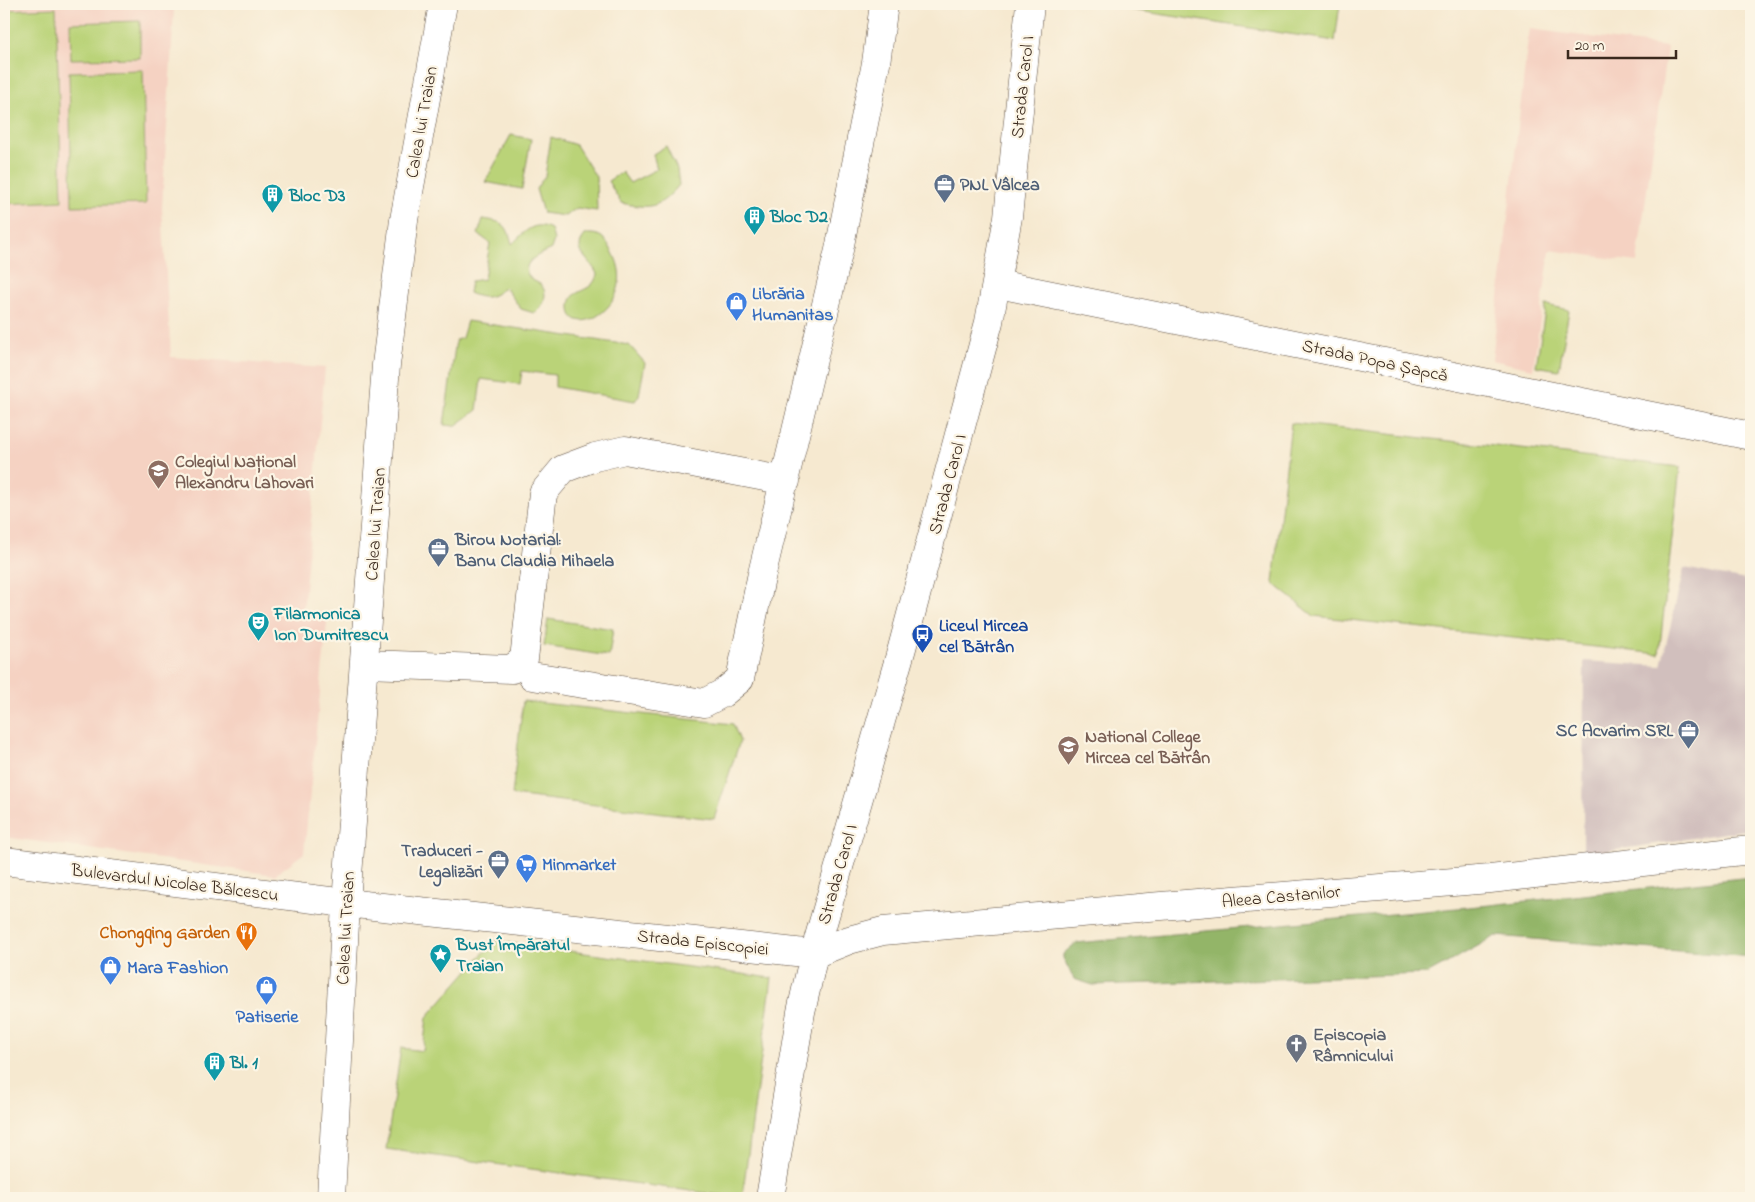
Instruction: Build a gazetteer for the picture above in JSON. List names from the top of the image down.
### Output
{
  "streets": {
    "street": [
      "Strada Carol I",
      "Calea lui Traian",
      "Strada Popa Șapcă",
      "Bulevardul Nicolae Bălcescu",
      "Aleea Castanilor",
      "Strada Episcopiei"
    ]
  },
  "crossings": [
    ["Strada Carol I", "Strada Popa Șapcă"],
    ["Strada Carol I", "Aleea Castanilor"],
    ["Strada Carol I", "Strada Episcopiei"],
    ["Calea lui Traian", "Bulevardul Nicolae Bălcescu"],
    ["Calea lui Traian", "Strada Episcopiei"],
    ["Bulevardul Nicolae Bălcescu", "Strada Episcopiei"],
    ["Aleea Castanilor", "Strada Episcopiei"]
  ],
  "places": {
    "office": [
      "PNL Vâlcea",
      "Birou Notarial: Banu Claudia Mihaela",
      "SC Acvarim SRL",
      "Traduceri - Legalizări"
    ],
    "building": ["Bloc D3", "Bloc D2", "Bl. 1"],
    "shop": ["Librăria Humanitas", "Mara Fashion", "Patiserie"],
    "school or university": ["Colegiul Național Alexandru Lahovari", "National College Mircea cel Bătrân"],
    "theatre": ["Filarmonica Ion Dumitrescu"],
    "bus stop": ["Liceul Mircea cel Bătrân"],
    "supermarket": ["Minmarket"],
    "restaurant": ["Chongqing Garden"],
    "place": ["Bust Împăratul Traian"],
    "church": ["Episcopia Râmnicului"]
  },
  "scale_bar": "20 m"
}
